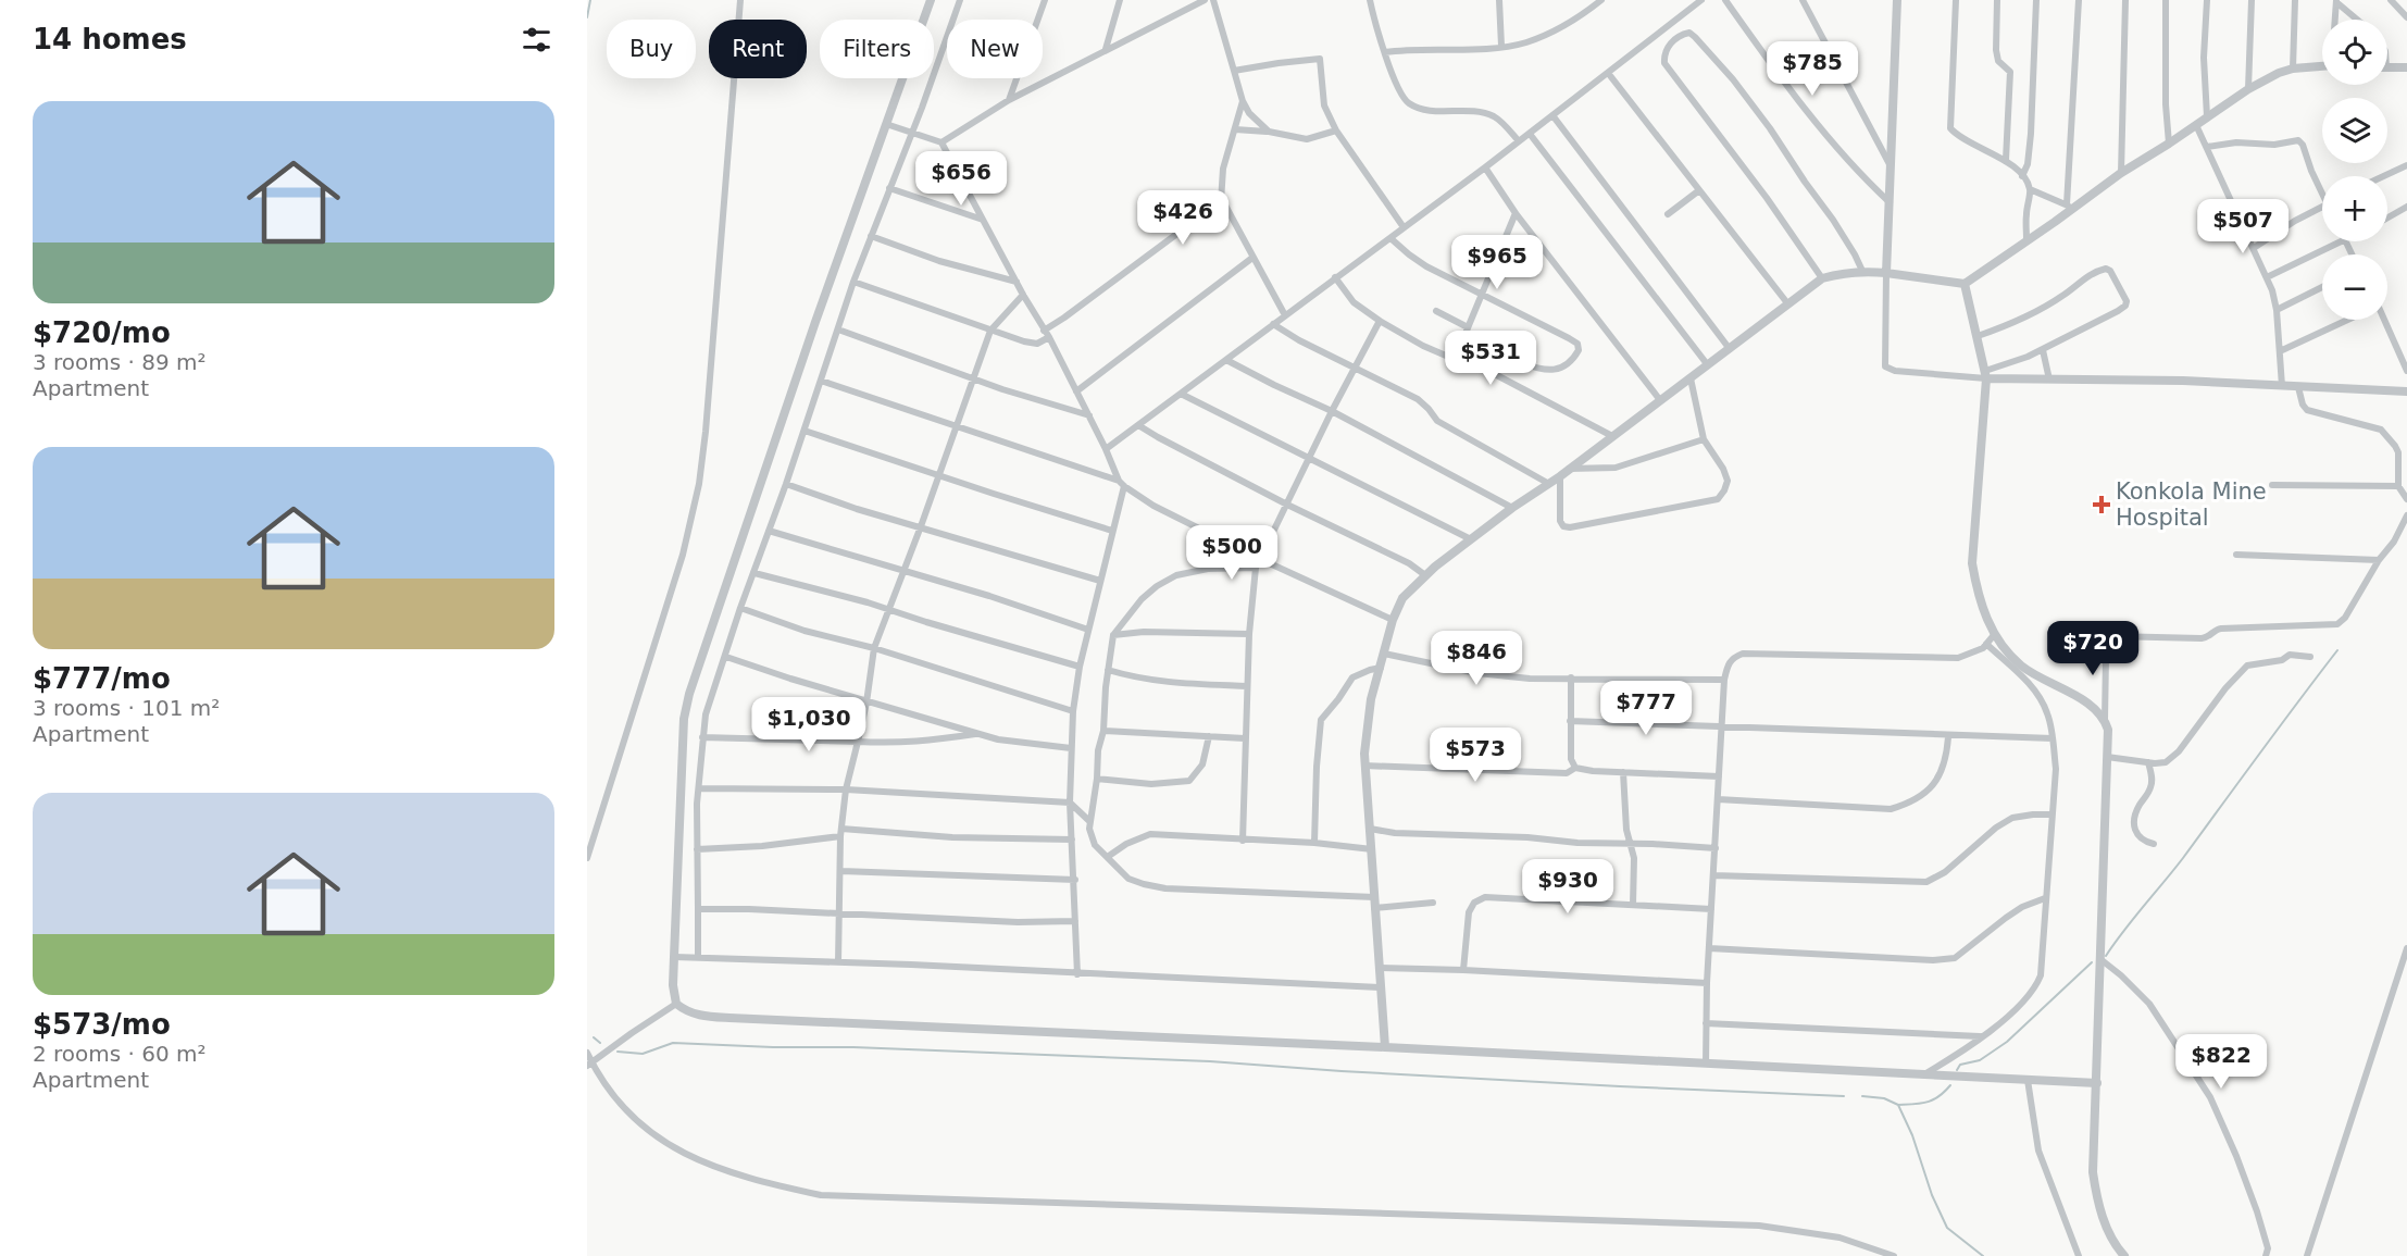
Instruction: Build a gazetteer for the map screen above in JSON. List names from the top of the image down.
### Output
{
  "places": {
    "health": ["Konkola Mine Hospital"]
  },
  "page": {
    "heading": "14 homes",
    "map_buttons": ["+", "−"],
    "chip": [
      "Buy",
      "Rent",
      "Filters",
      "New"
    ],
    "price": [
      "$785",
      "$656",
      "$426",
      "$507",
      "$965",
      "$531",
      "$500",
      "$720",
      "$846",
      "$777",
      "$1,030",
      "$573",
      "$930",
      "$822"
    ],
    "list": [
      {
        "name": "$720/mo",
        "note": "3 rooms · 89 m² · Apartment"
      },
      {
        "name": "$777/mo",
        "note": "3 rooms · 101 m² · Apartment"
      },
      {
        "name": "$573/mo",
        "note": "2 rooms · 60 m² · Apartment"
      }
    ]
  }
}
